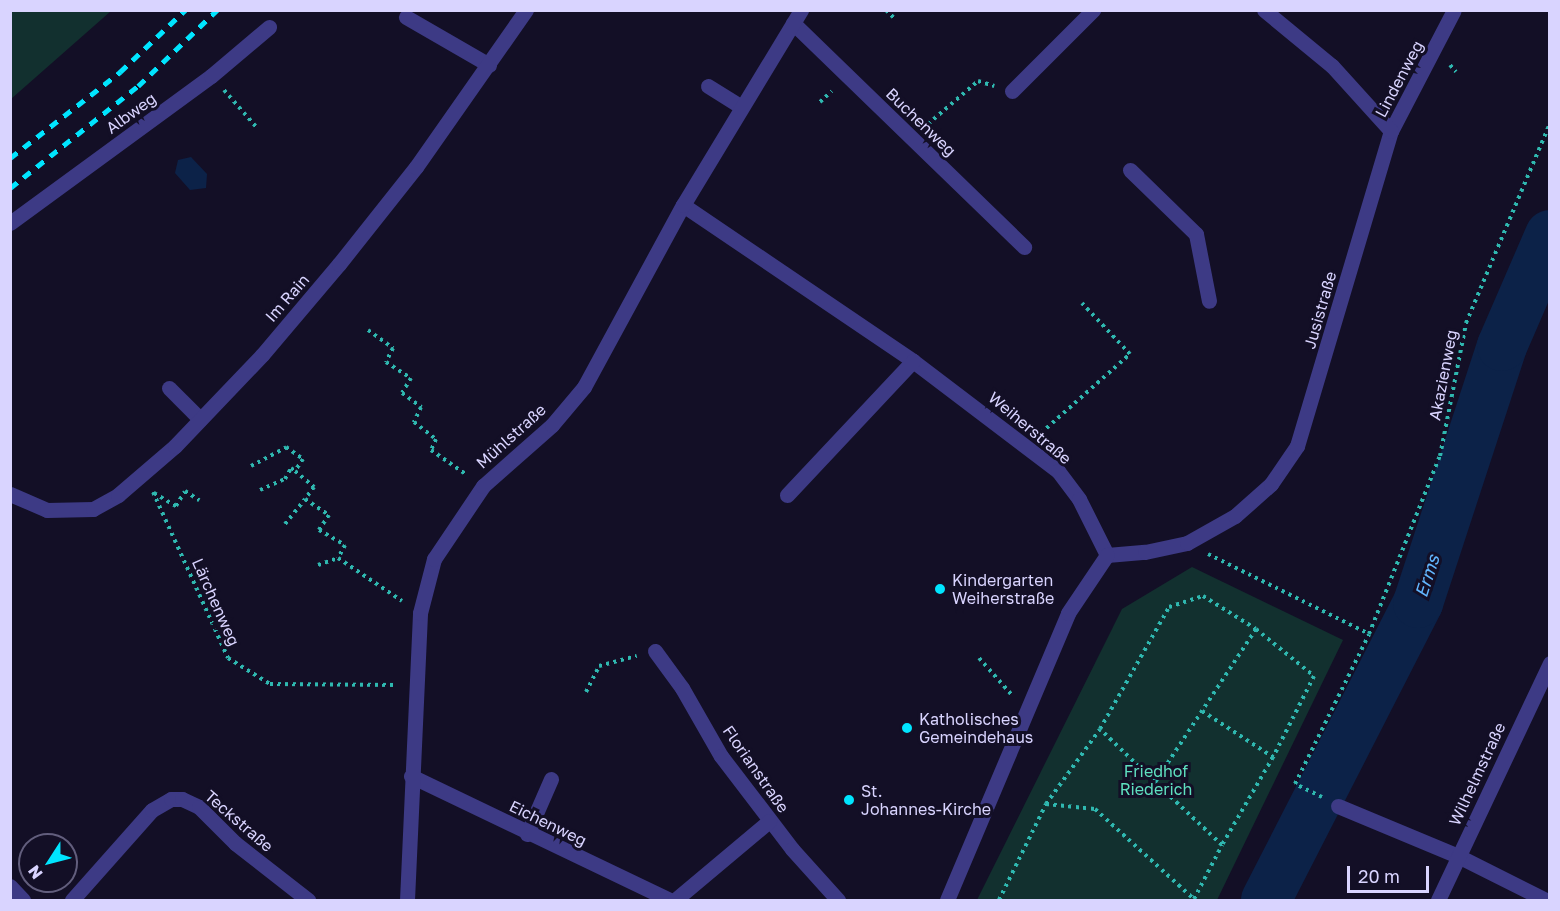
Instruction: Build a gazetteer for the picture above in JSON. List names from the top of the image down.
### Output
{
  "streets": {
    "street": [
      "Lindenweg",
      "Albweg",
      "Buchenweg",
      "Im Rain",
      "Jusistraße",
      "Weiherstraße",
      "Mühlstraße",
      "Florianstraße",
      "Wilhelmstraße",
      "Teckstraße",
      "Eichenweg"
    ],
    "path": ["Akazienweg", "Lärchenweg"]
  },
  "crossings": [
    ["Lindenweg", "Jusistraße"],
    ["Buchenweg", "Mühlstraße"],
    ["Im Rain", "Lärchenweg"],
    ["Jusistraße", "Weiherstraße"],
    ["Weiherstraße", "Mühlstraße"],
    ["Mühlstraße", "Lärchenweg"],
    ["Mühlstraße", "Eichenweg"]
  ],
  "water": ["Erms"],
  "parks": ["Friedhof Riederich"],
  "places": ["Kindergarten Weiherstraße", "Katholisches Gemeindehaus", "St. Johannes-Kirche"],
  "scale_bar": "20 m",
  "north": "bottom left"
}
